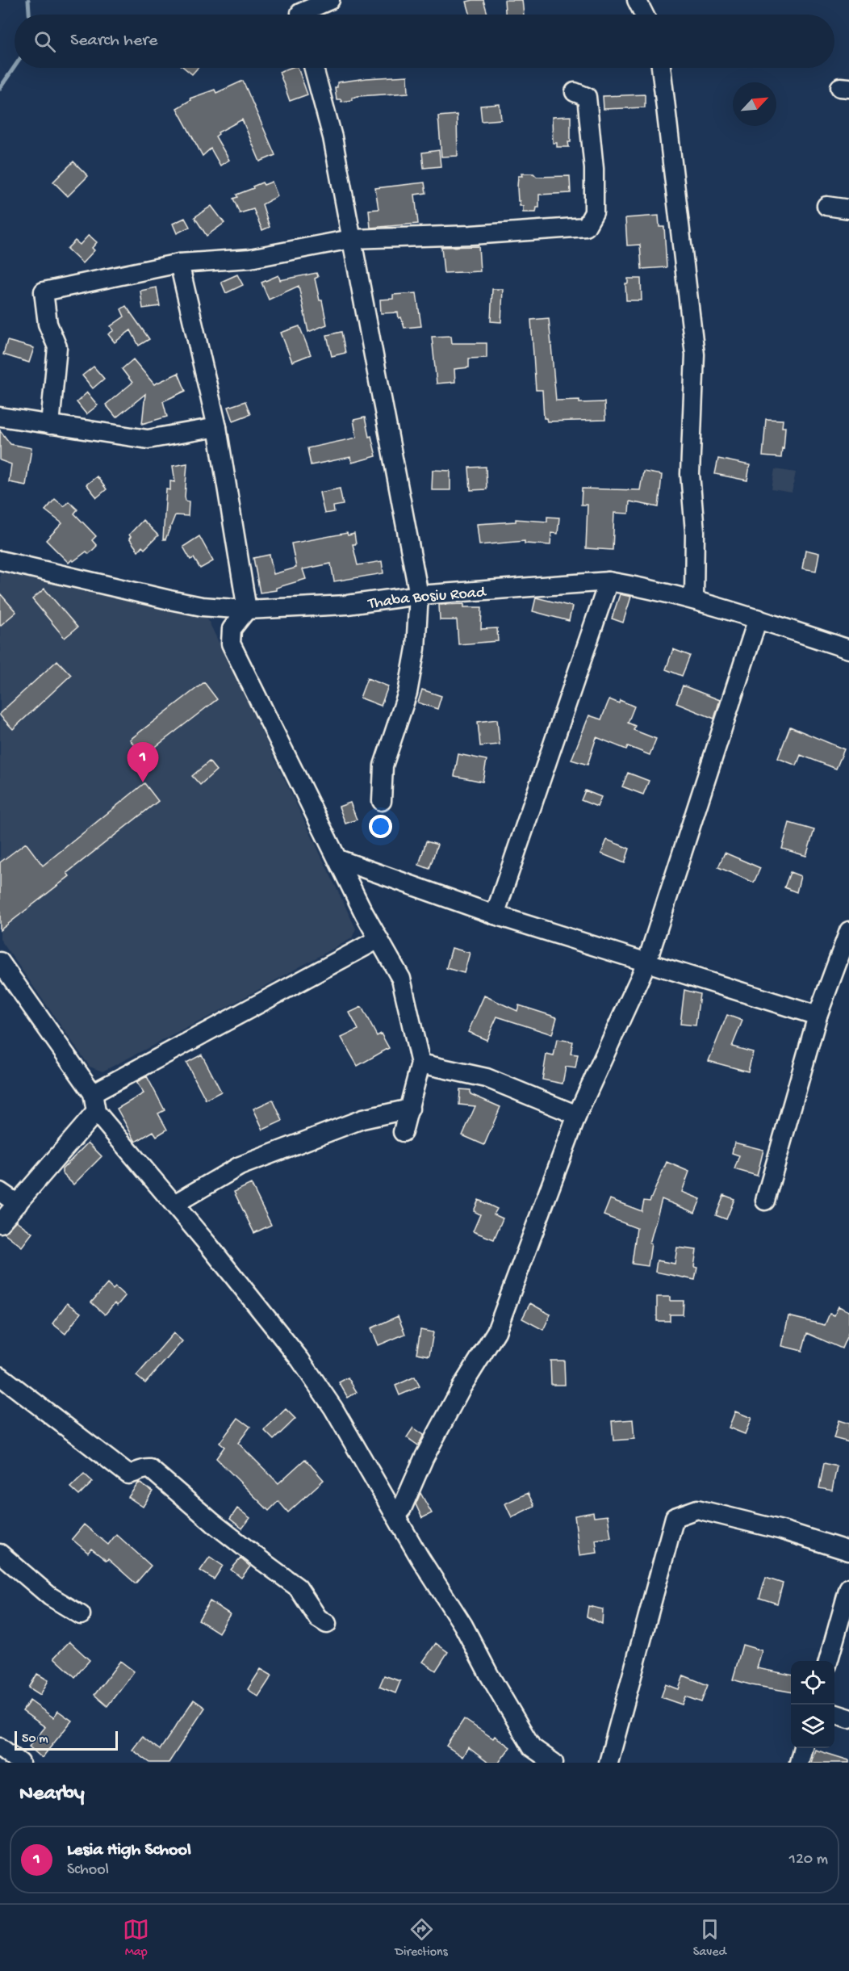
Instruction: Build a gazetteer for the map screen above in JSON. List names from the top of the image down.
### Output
{
  "streets": {
    "street": ["Thaba Bosiu Road"]
  },
  "scale_bar": "50 m",
  "north": "top right",
  "page": {
    "search": "Search here",
    "pins": "1",
    "scale": "50 m",
    "heading": "Nearby",
    "list": [
      {
        "mark": "1",
        "name": "Lesia High School",
        "note": "School",
        "value": "120 m"
      }
    ],
    "nav": ["Map", "Directions", "Saved"]
  }
}
